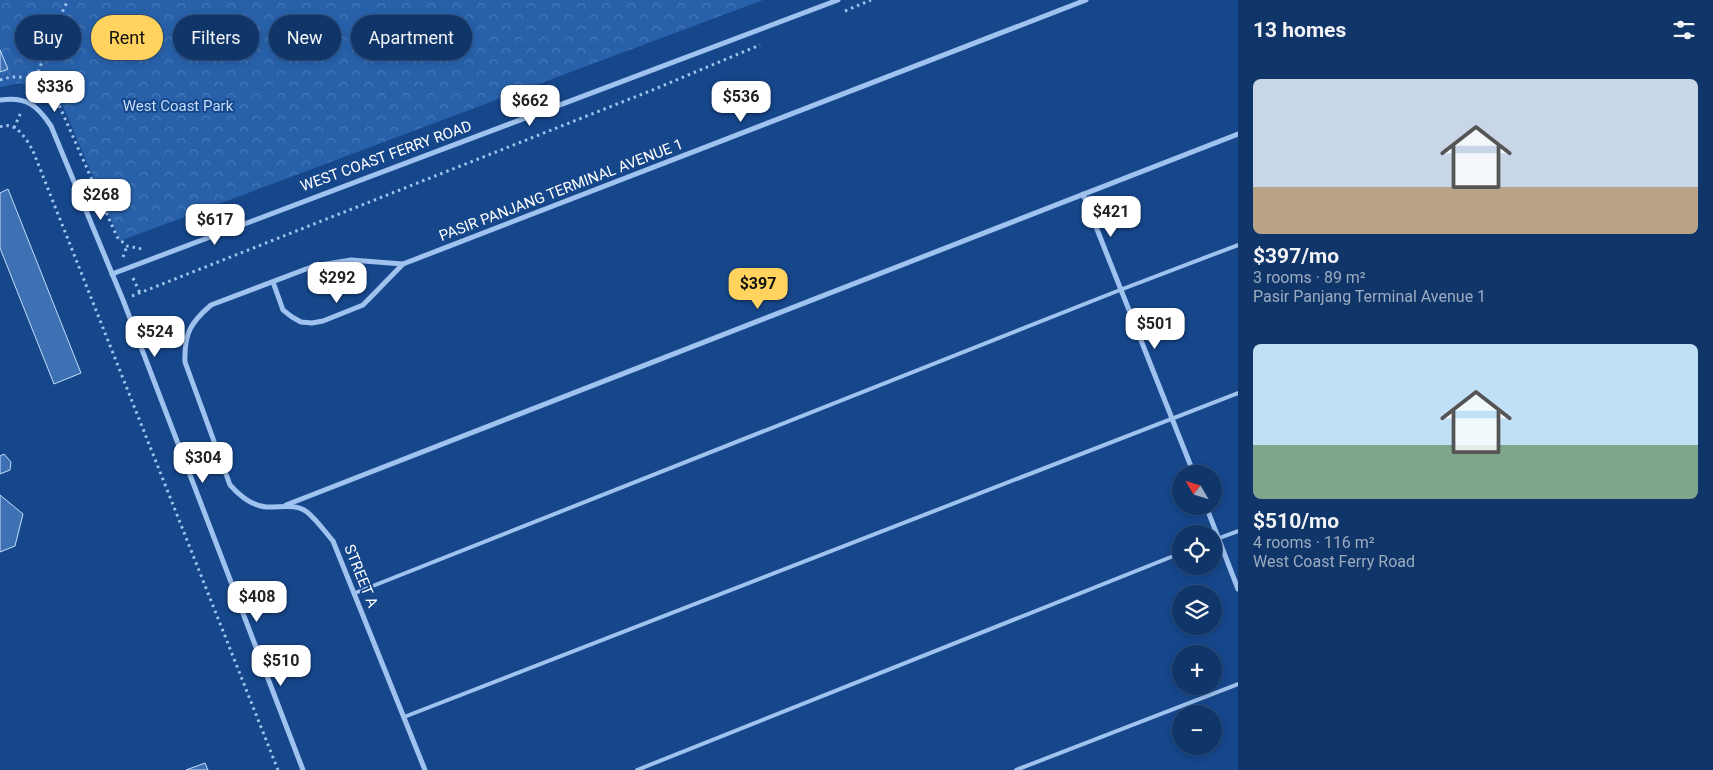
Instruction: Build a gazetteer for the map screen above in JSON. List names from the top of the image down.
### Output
{
  "streets": {
    "street": ["WEST COAST FERRY ROAD", "PASIR PANJANG TERMINAL AVENUE 1", "STREET A"]
  },
  "crossings": [
    ["PASIR PANJANG TERMINAL AVENUE 1", "STREET A"]
  ],
  "parks": ["West Coast Park"],
  "north": "top left",
  "page": {
    "heading": "13 homes",
    "chip": [
      "Buy",
      "Rent",
      "Filters",
      "New",
      "Apartment"
    ],
    "list": [
      {
        "name": "$397/mo",
        "note": "3 rooms · 89 m² · Pasir Panjang Terminal Avenue 1"
      },
      {
        "name": "$510/mo",
        "note": "4 rooms · 116 m² · West Coast Ferry Road"
      }
    ],
    "price": [
      "$336",
      "$536",
      "$662",
      "$268",
      "$421",
      "$617",
      "$292",
      "$397",
      "$501",
      "$524",
      "$304",
      "$408",
      "$510"
    ],
    "map_buttons": ["+", "−"]
  }
}
